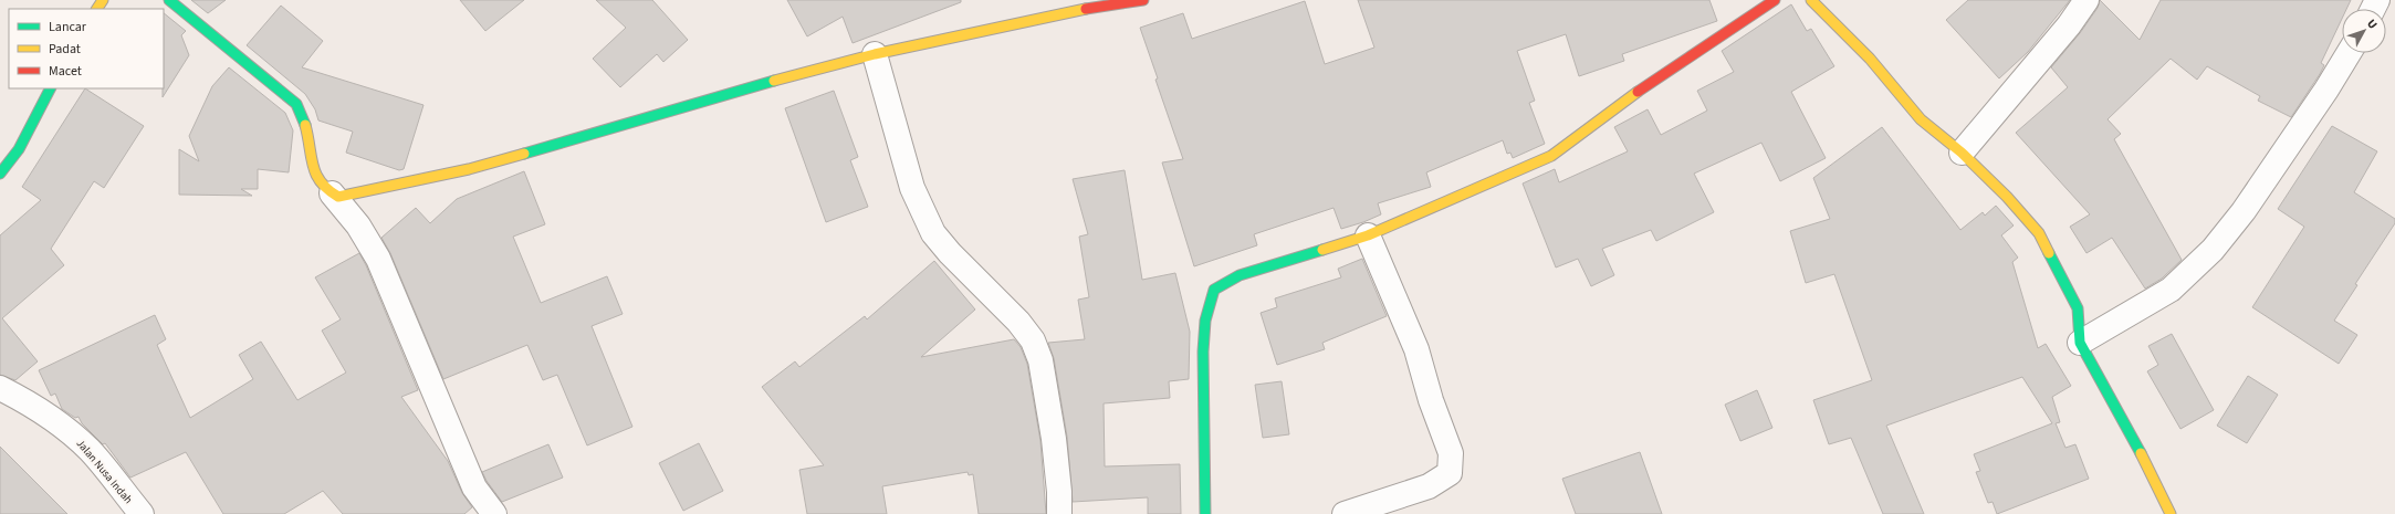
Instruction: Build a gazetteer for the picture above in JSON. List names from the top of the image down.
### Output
{
  "streets": {
    "street": ["Jalan Nusa Indah"]
  },
  "legend": ["Lancar", "Padat", "Macet"],
  "north": "top right"
}
